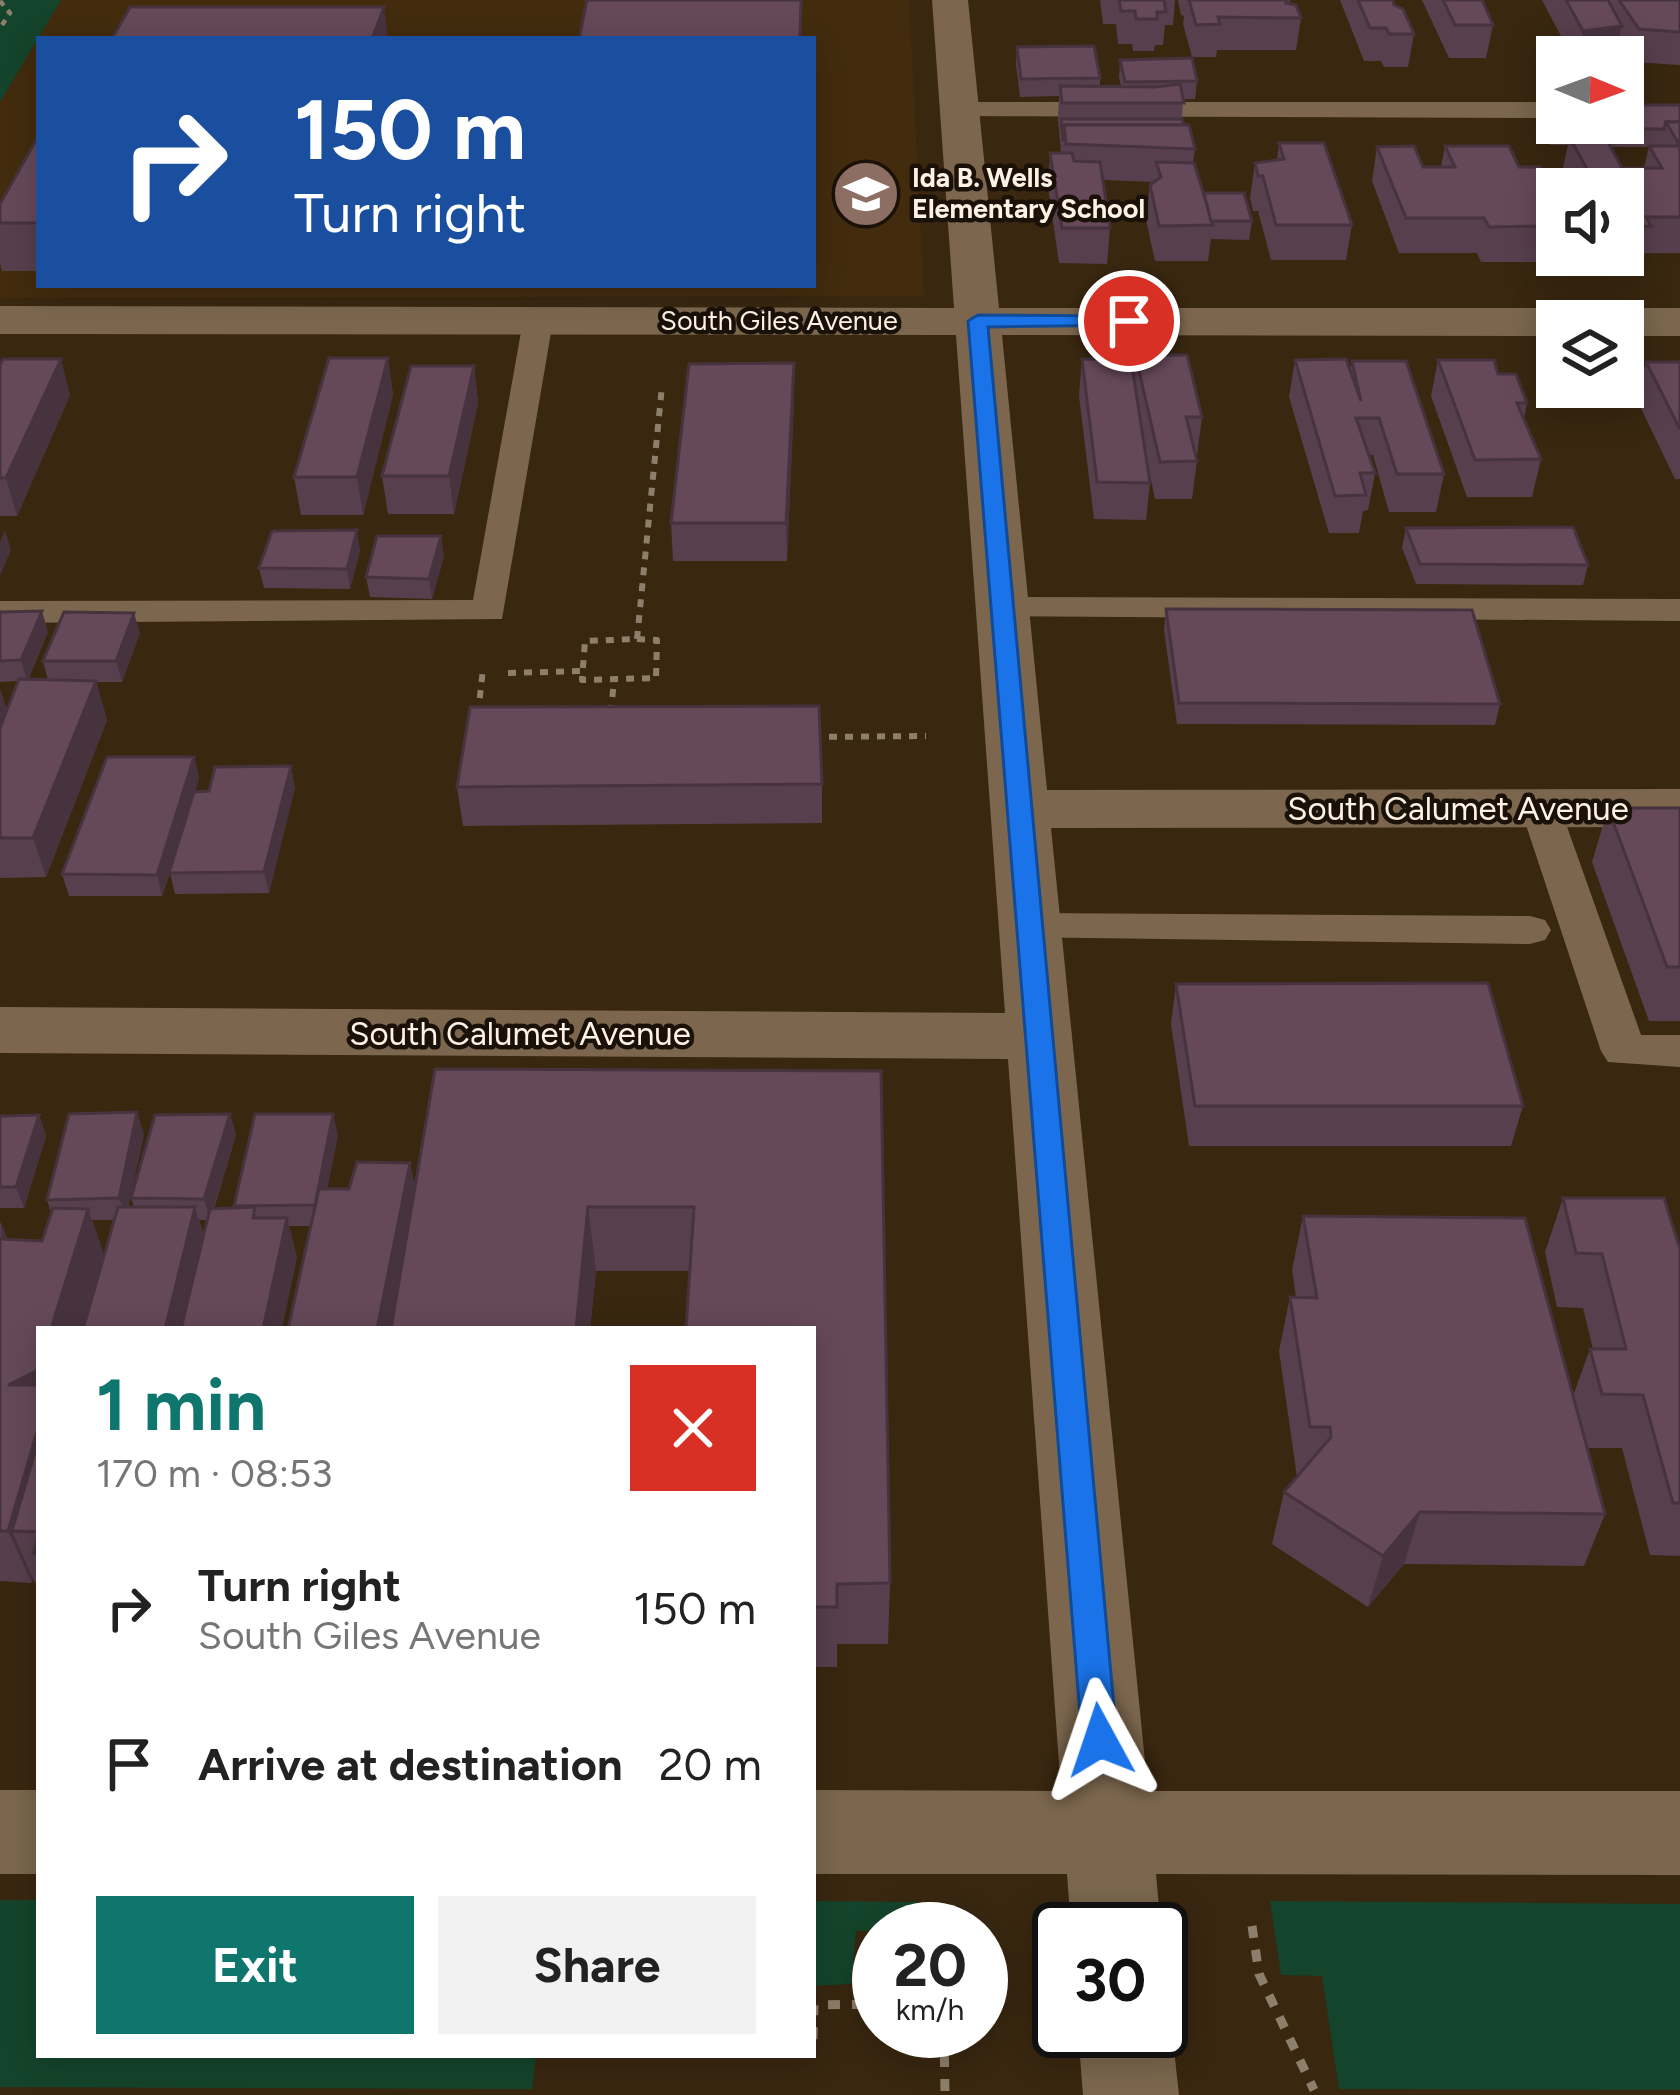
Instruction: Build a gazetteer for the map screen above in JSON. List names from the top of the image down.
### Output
{
  "streets": {
    "street": ["South Giles Avenue", "South Calumet Avenue"]
  },
  "places": {
    "school or university": ["Ida B. Wells Elementary School"]
  },
  "north": "right",
  "page": {
    "turn": ["150 m", "Turn right"],
    "heading": ["1 min", "170 m · 08:53"],
    "list": [
      {
        "name": "Turn right",
        "note": "South Giles Avenue",
        "value": "150 m"
      },
      {
        "name": "Arrive at destination",
        "value": "20 m"
      }
    ],
    "buttons": ["Exit", "Share"],
    "speed": "20 km/h",
    "limit": "30"
  }
}
